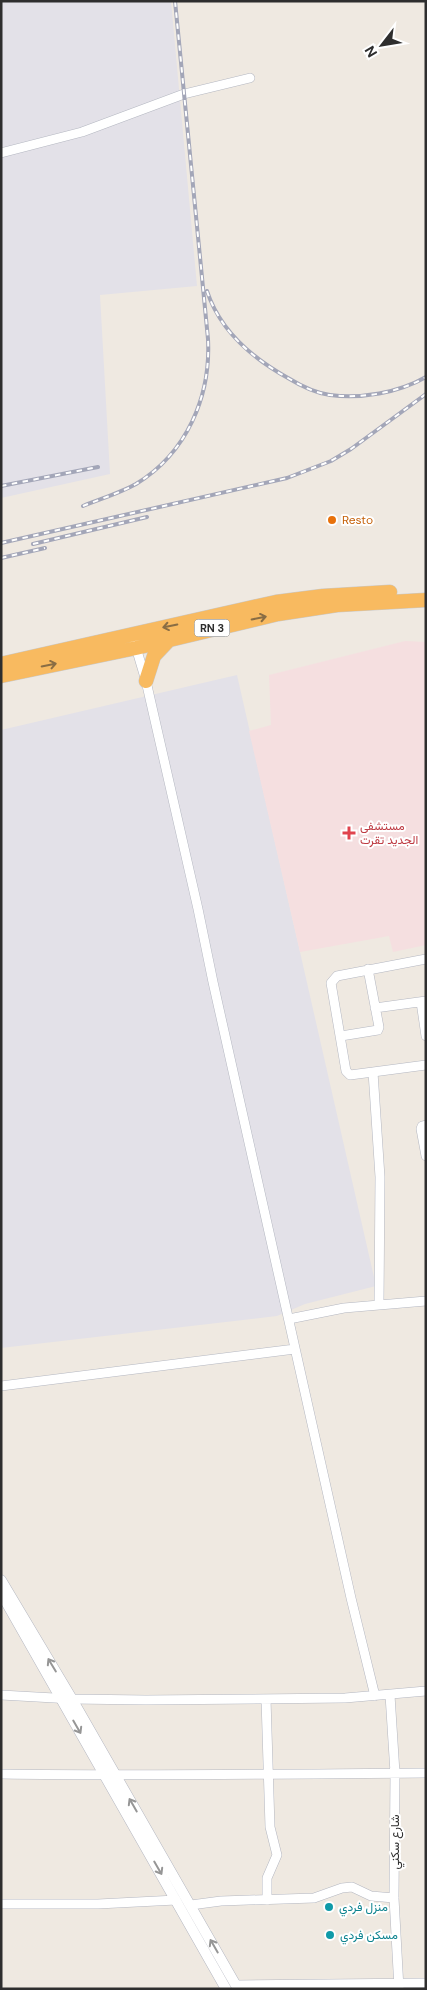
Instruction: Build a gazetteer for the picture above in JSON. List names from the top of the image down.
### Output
{
  "streets": {
    "highway": ["RN 3"],
    "street": ["شارع سكني"]
  },
  "places": {
    "other": ["Resto", "منزل فردي", "مسكن فردي"],
    "health": ["مستشفى الجديد تقرت"]
  },
  "north": "bottom left"
}
